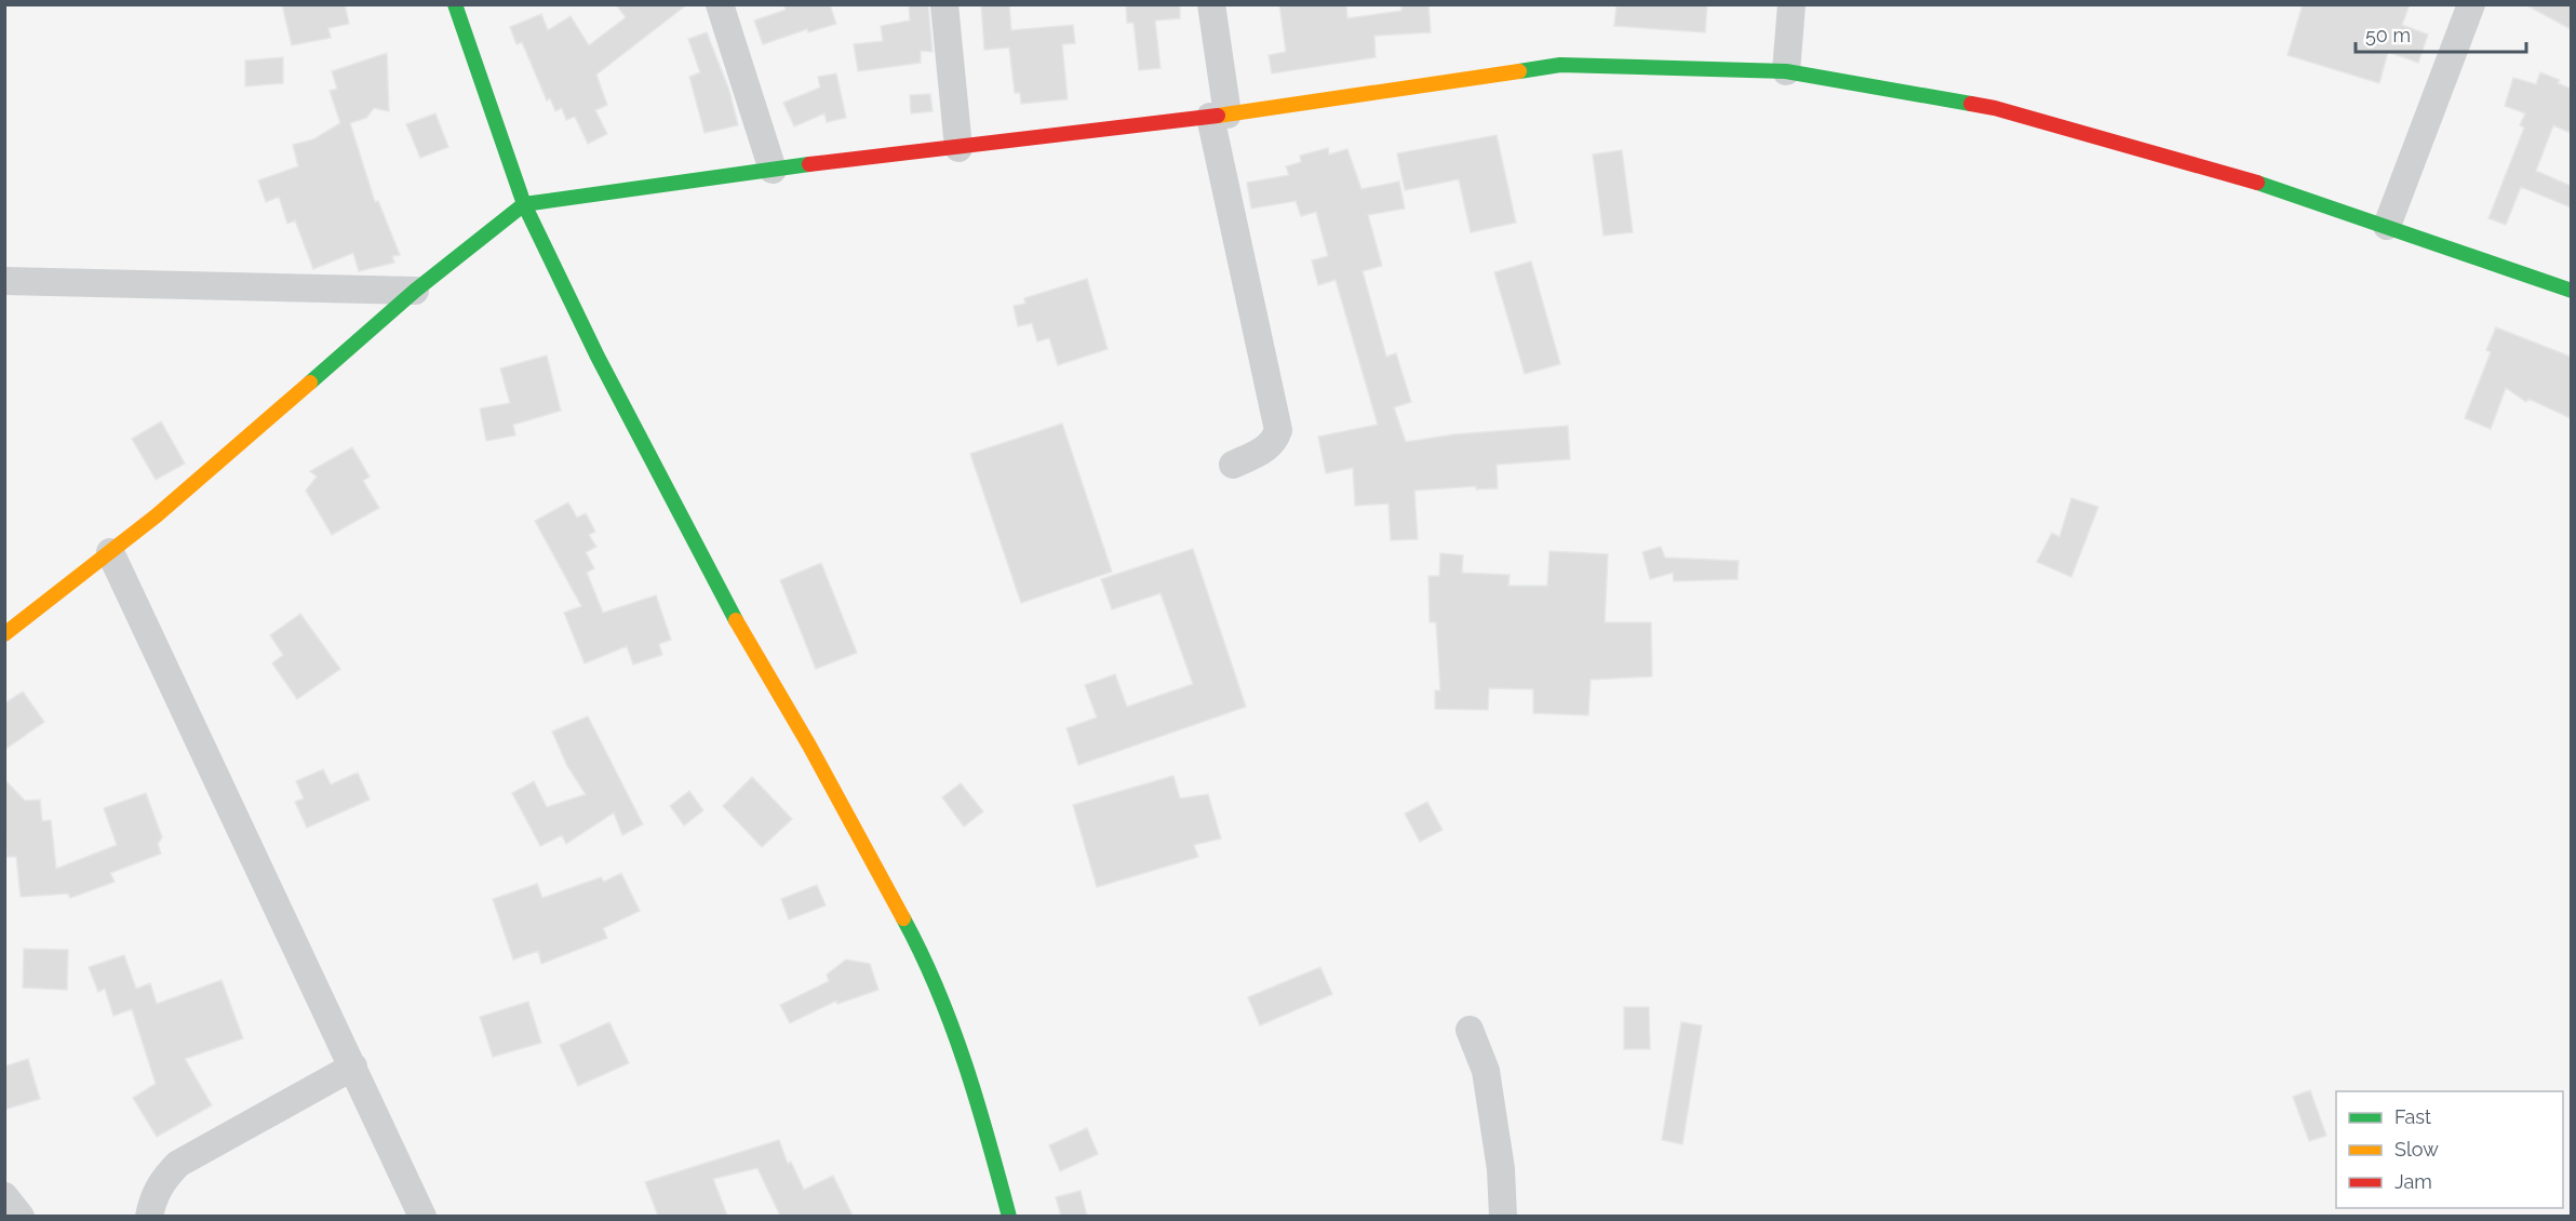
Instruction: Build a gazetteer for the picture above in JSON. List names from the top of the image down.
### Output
{
  "legend": ["Fast", "Slow", "Jam"],
  "scale_bar": "50 m"
}
